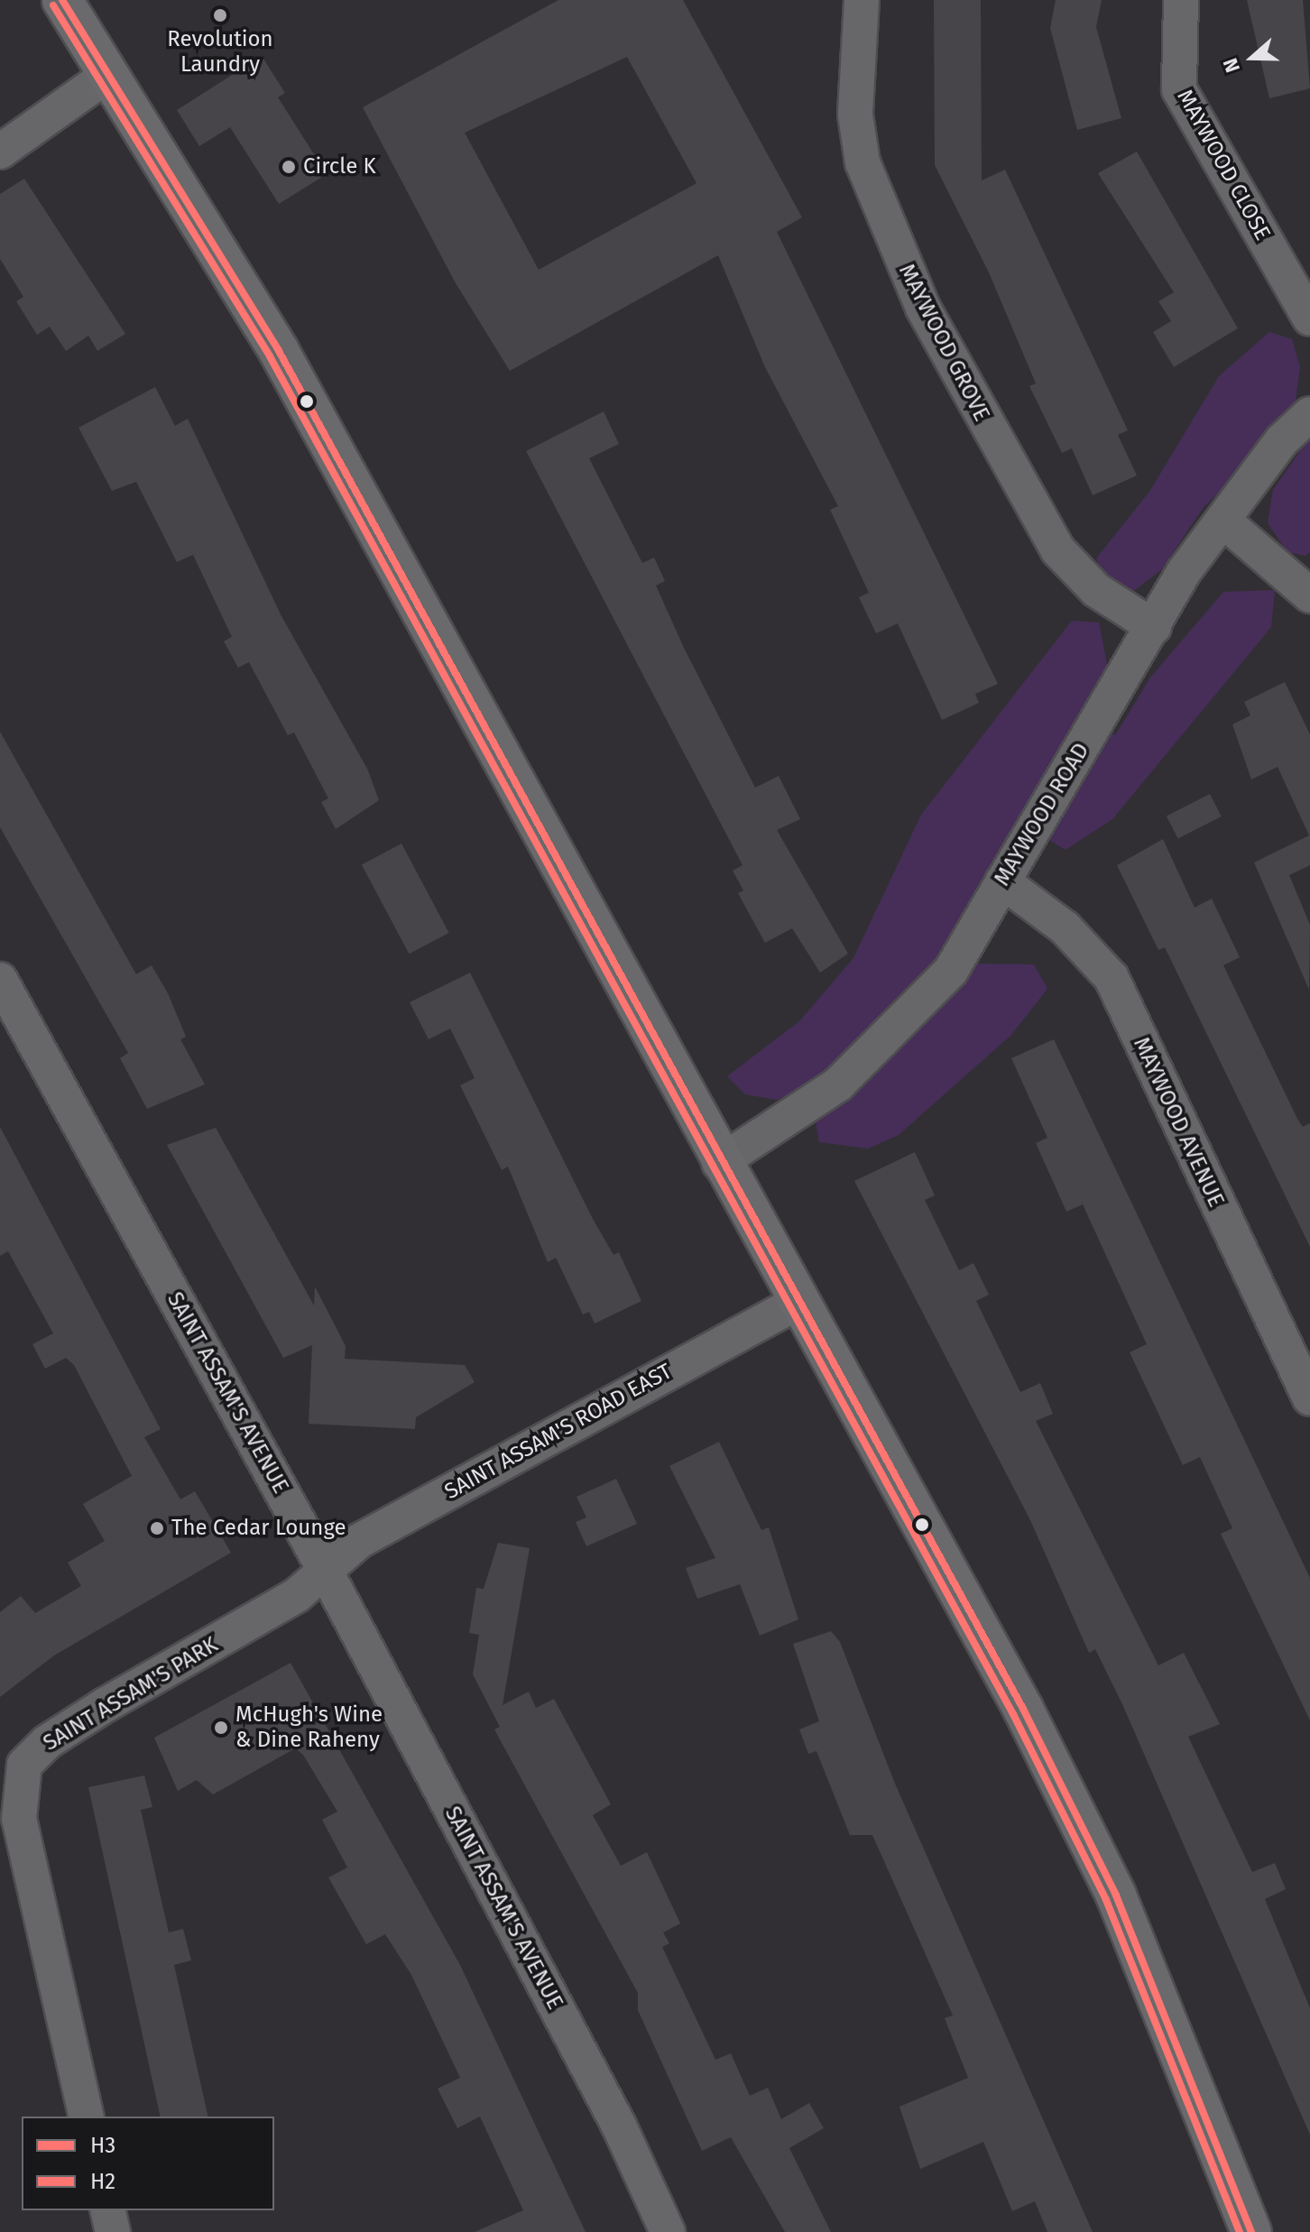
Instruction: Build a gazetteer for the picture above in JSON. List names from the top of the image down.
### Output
{
  "streets": {
    "street": [
      "MAYWOOD CLOSE",
      "MAYWOOD GROVE",
      "MAYWOOD ROAD",
      "MAYWOOD AVENUE",
      "SAINT ASSAM'S AVENUE",
      "SAINT ASSAM'S ROAD EAST",
      "SAINT ASSAM'S PARK"
    ]
  },
  "crossings": [
    ["MAYWOOD GROVE", "MAYWOOD ROAD"],
    ["MAYWOOD ROAD", "MAYWOOD AVENUE"],
    ["SAINT ASSAM'S AVENUE", "SAINT ASSAM'S ROAD EAST"],
    ["SAINT ASSAM'S AVENUE", "SAINT ASSAM'S PARK"],
    ["SAINT ASSAM'S ROAD EAST", "SAINT ASSAM'S PARK"]
  ],
  "places": [
    "Revolution Laundry",
    "Circle K",
    "The Cedar Lounge",
    "McHugh's Wine & Dine Raheny"
  ],
  "lines": ["transit line H3", "transit line H2"],
  "legend": ["H3", "H2"],
  "north": "left"
}
